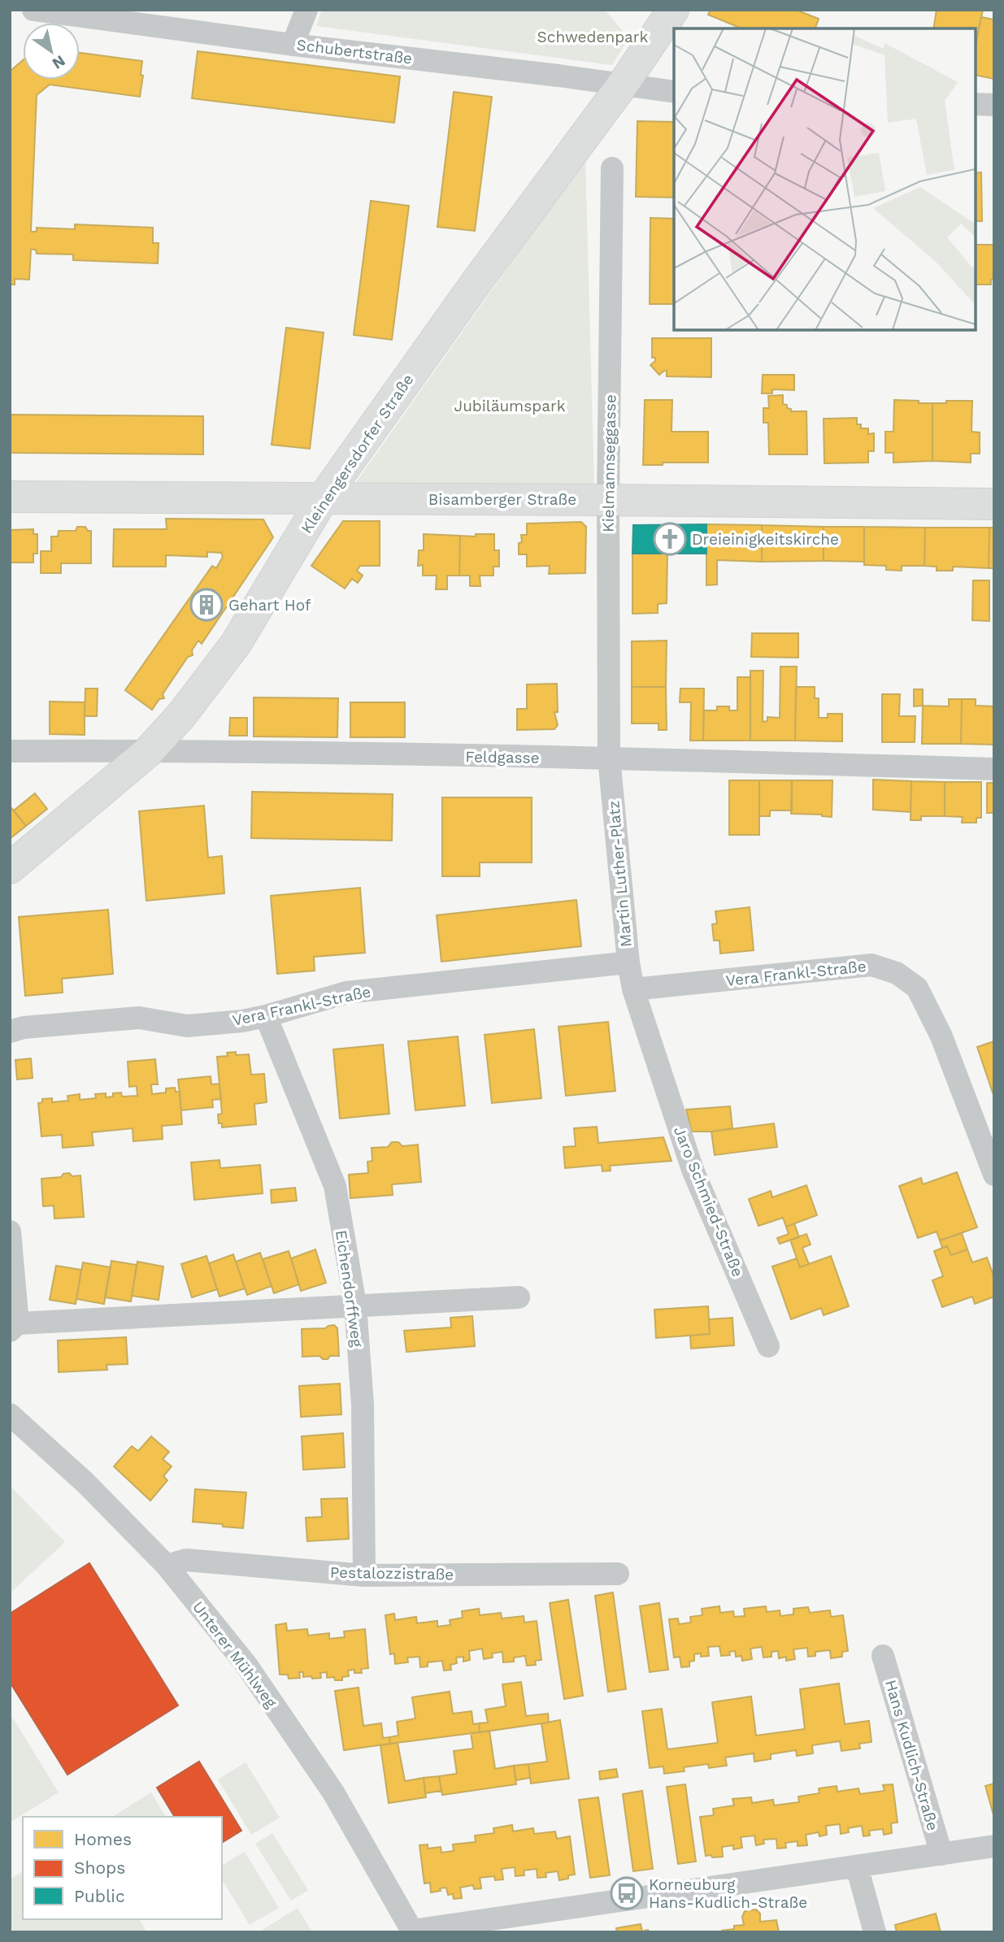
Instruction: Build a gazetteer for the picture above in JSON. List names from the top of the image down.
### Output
{
  "streets": {
    "main road": ["Kleinengersdorfer Straße", "Bisamberger Straße"],
    "street": [
      "Schubertstraße",
      "Kielmannseggasse",
      "Feldgasse",
      "Martin Luther-Platz",
      "Vera Frankl-Straße",
      "Jaro Schmied-Straße",
      "Eichendorffweg",
      "Pestalozzistraße",
      "Unterer Mühlweg",
      "Hans Kudlich-Straße"
    ]
  },
  "crossings": [
    ["Schubertstraße", "Kleinengersdorfer Straße"],
    ["Kleinengersdorfer Straße", "Bisamberger Straße"],
    ["Kleinengersdorfer Straße", "Feldgasse"],
    ["Kielmannseggasse", "Bisamberger Straße"],
    ["Kielmannseggasse", "Feldgasse"],
    ["Kielmannseggasse", "Martin Luther-Platz"],
    ["Feldgasse", "Martin Luther-Platz"],
    ["Martin Luther-Platz", "Vera Frankl-Straße"],
    ["Martin Luther-Platz", "Jaro Schmied-Straße"],
    ["Vera Frankl-Straße", "Jaro Schmied-Straße"],
    ["Vera Frankl-Straße", "Eichendorffweg"],
    ["Eichendorffweg", "Pestalozzistraße"],
    ["Pestalozzistraße", "Unterer Mühlweg"]
  ],
  "parks": ["Schwedenpark", "Jubiläumspark"],
  "places": {
    "church": ["Dreieinigkeitskirche"],
    "building": ["Gehart Hof"],
    "bus stop": ["Korneuburg Hans-Kudlich-Straße"]
  },
  "legend": ["Homes", "Shops", "Public"],
  "north": "bottom right"
}
